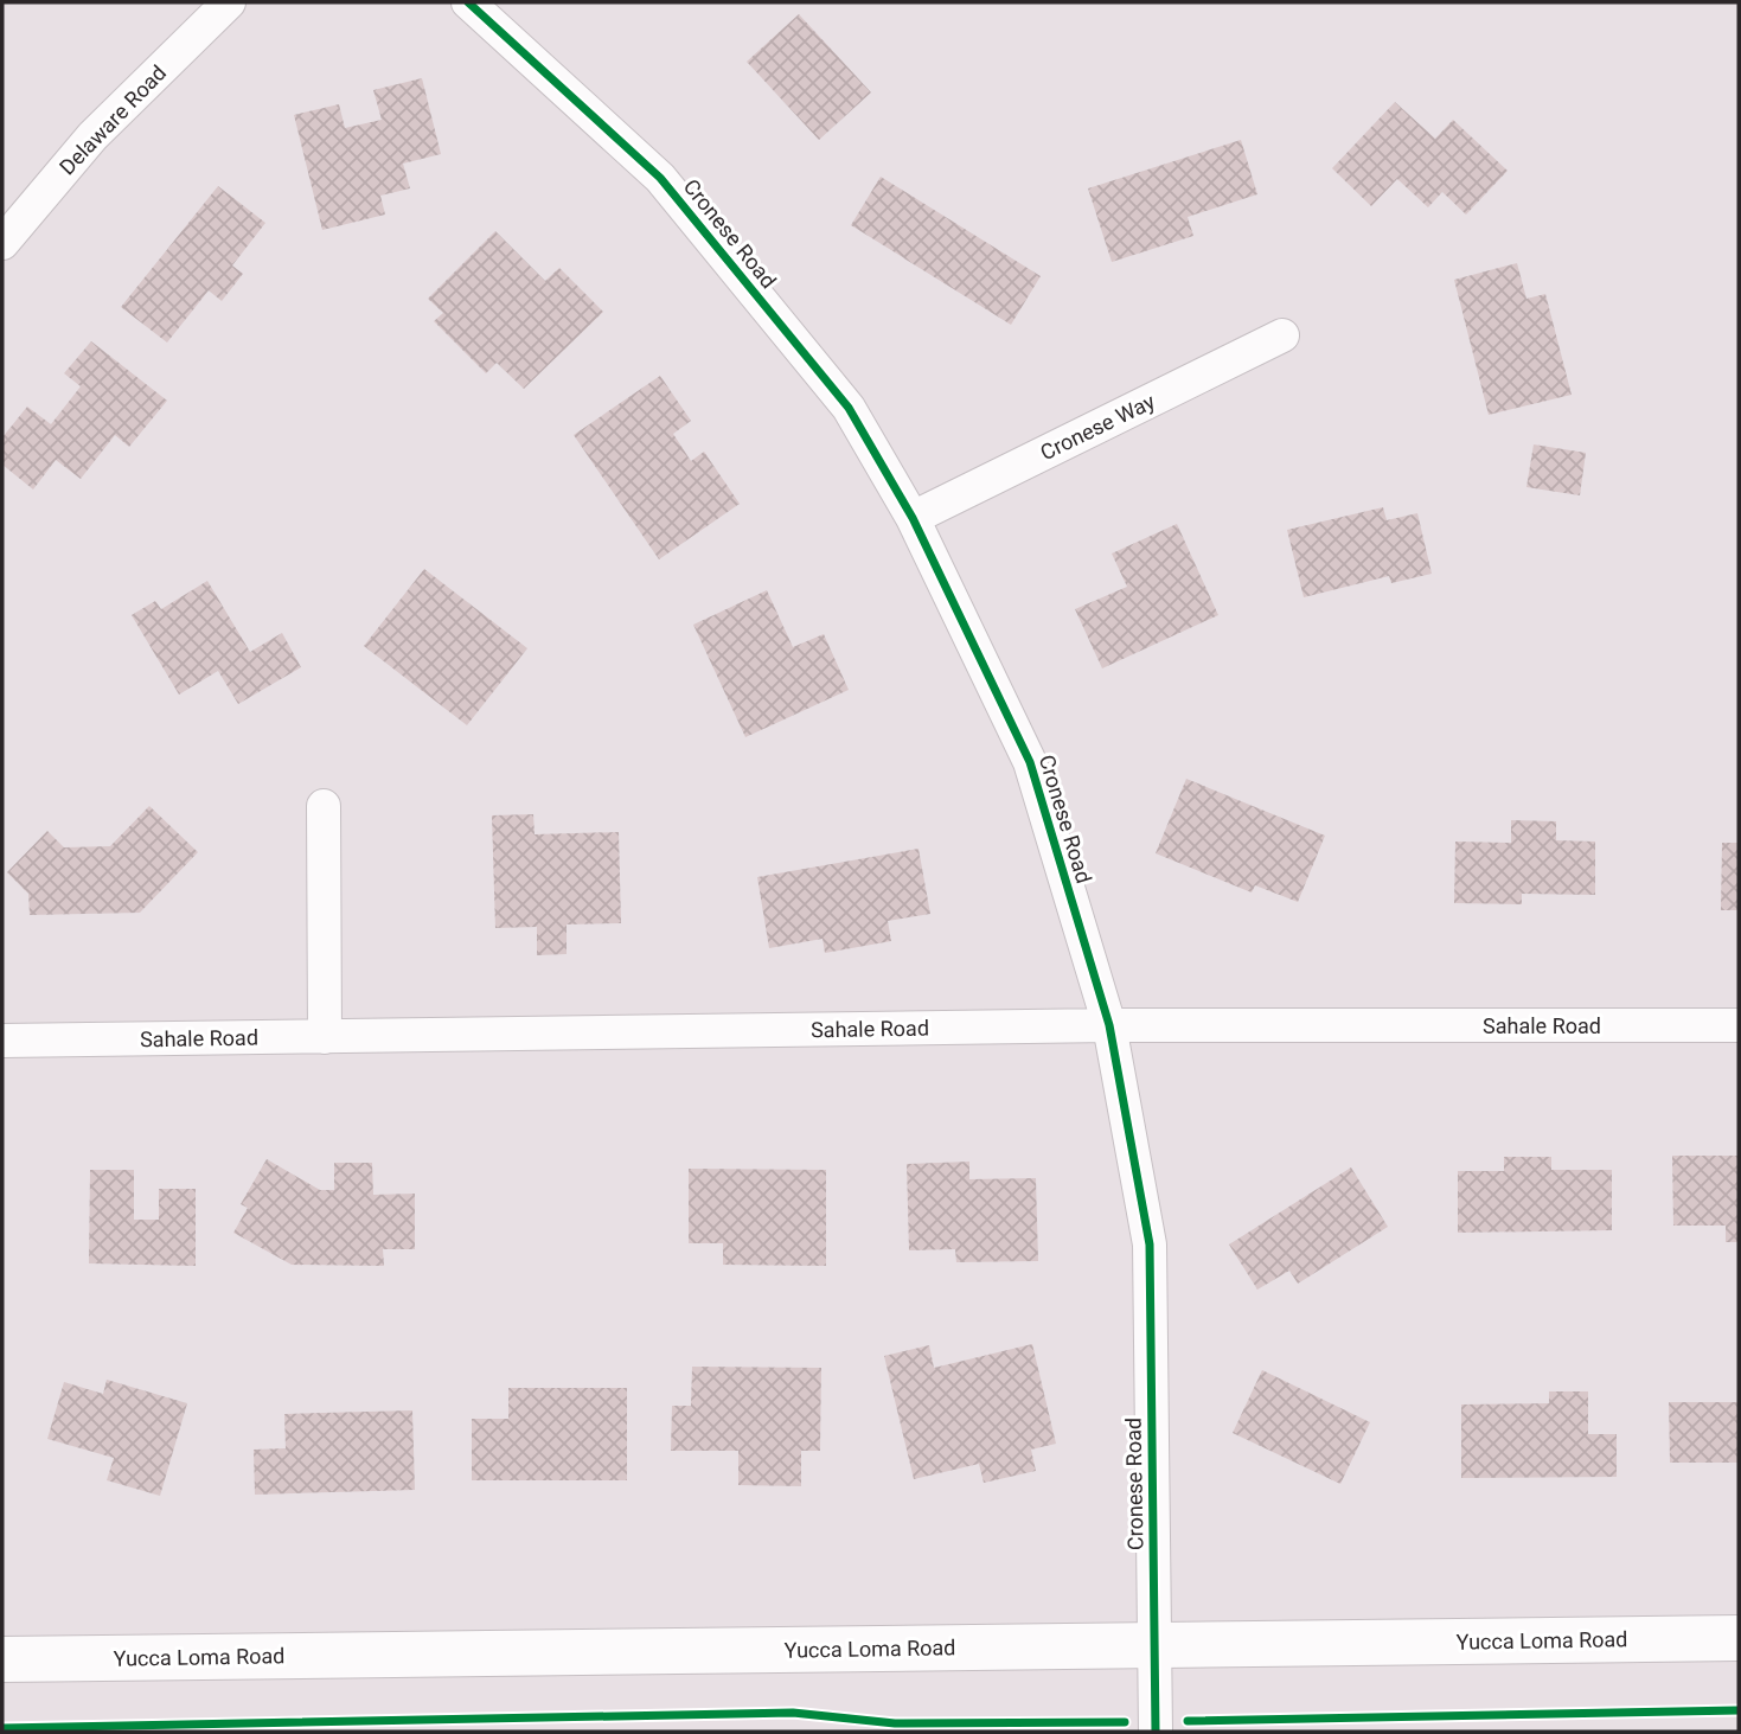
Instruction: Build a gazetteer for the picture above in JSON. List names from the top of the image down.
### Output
{
  "streets": {
    "main road": ["Yucca Loma Road"],
    "street": [
      "Delaware Road",
      "Cronese Road",
      "Cronese Way",
      "Sahale Road"
    ]
  },
  "crossings": [
    ["Cronese Road", "Cronese Way"],
    ["Cronese Road", "Sahale Road"],
    ["Cronese Road", "Yucca Loma Road"]
  ]
}
